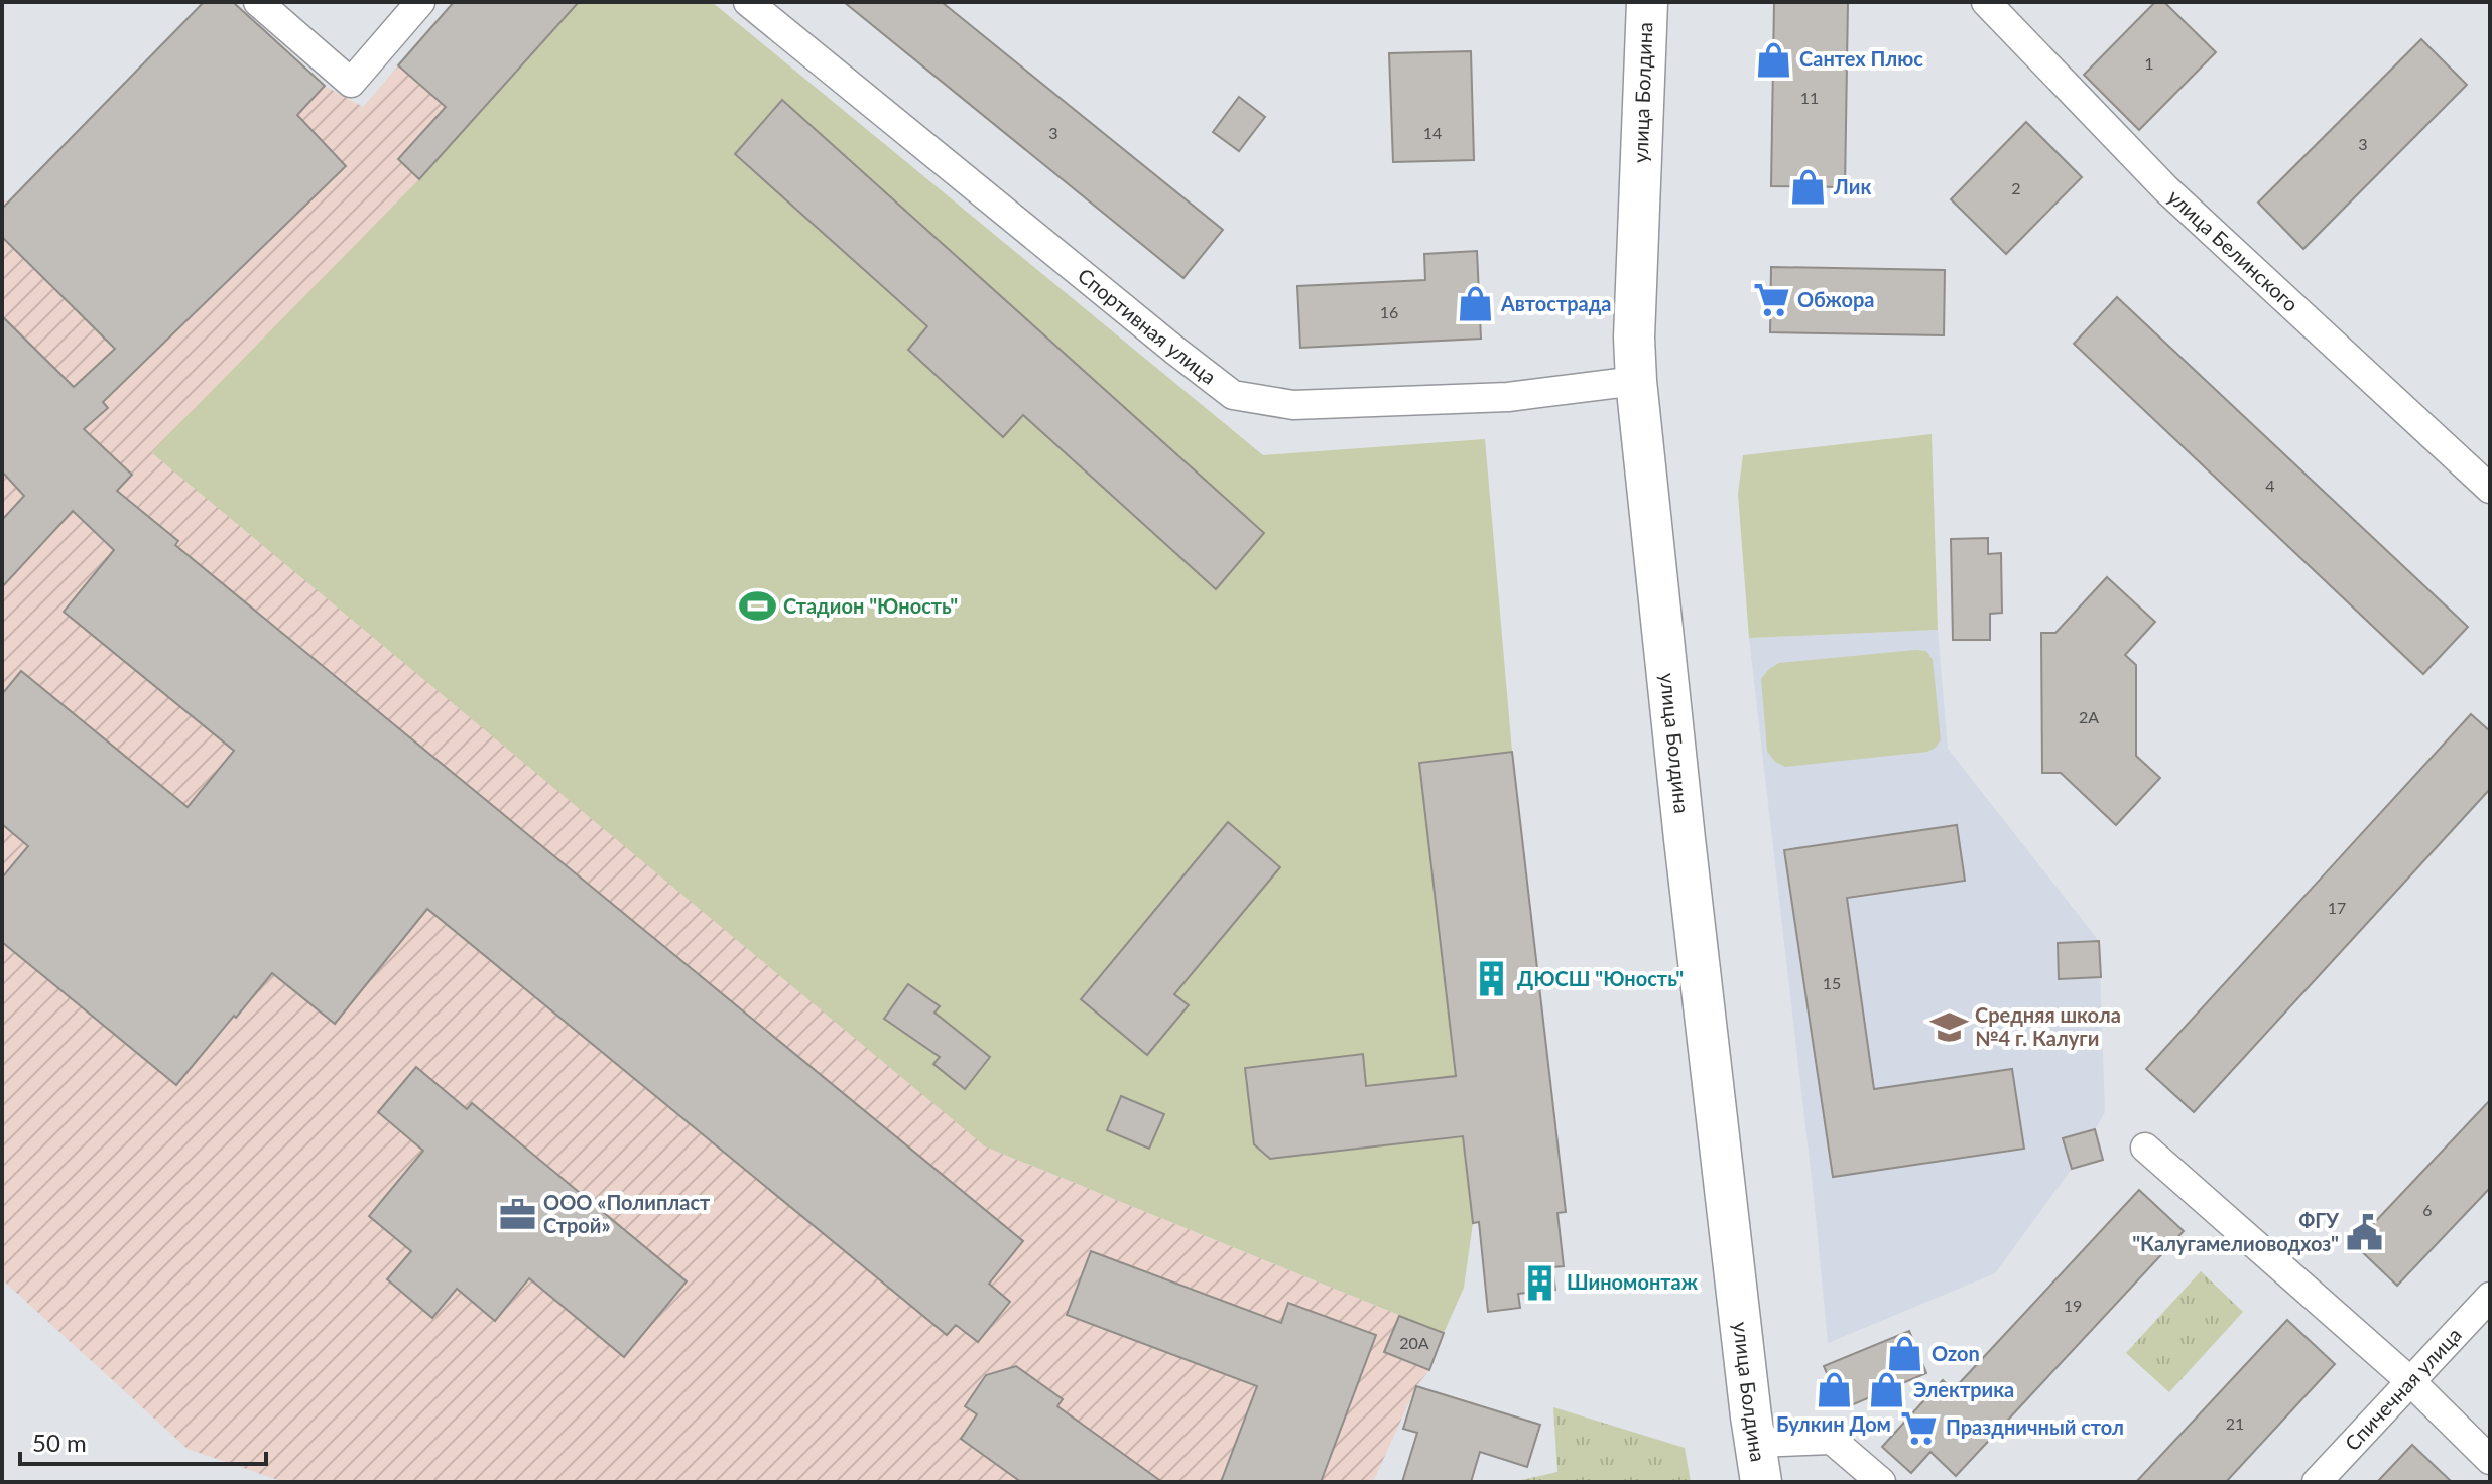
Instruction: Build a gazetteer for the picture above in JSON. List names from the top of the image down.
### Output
{
  "streets": {
    "main road": ["улица Болдина"],
    "street": ["улица Белинского", "Спортивная улица", "Спичечная улица"]
  },
  "crossings": [
    ["улица Болдина", "Спортивная улица"]
  ],
  "places": {
    "shop": [
      "Сантех Плюс",
      "Лик",
      "Автострада",
      "Ozon",
      "Булкин Дом",
      "Электрика"
    ],
    "supermarket": ["Обжора", "Праздничный стол"],
    "sports": ["Стадион \"Юность\""],
    "building": ["ДЮСШ \"Юность\"", "Шиномонтаж"],
    "school or university": ["Средняя школа №4 г. Калуги"],
    "office": ["ООО «Полипласт Строй»"],
    "public building": ["ФГУ \"Калугамелиоводхоз\""]
  },
  "house_numbers": [
    "1",
    "11",
    "3",
    "14",
    "3",
    "2",
    "16",
    "4",
    "2А",
    "17",
    "15",
    "6",
    "19",
    "20А",
    "21"
  ],
  "scale_bar": "50 m"
}
